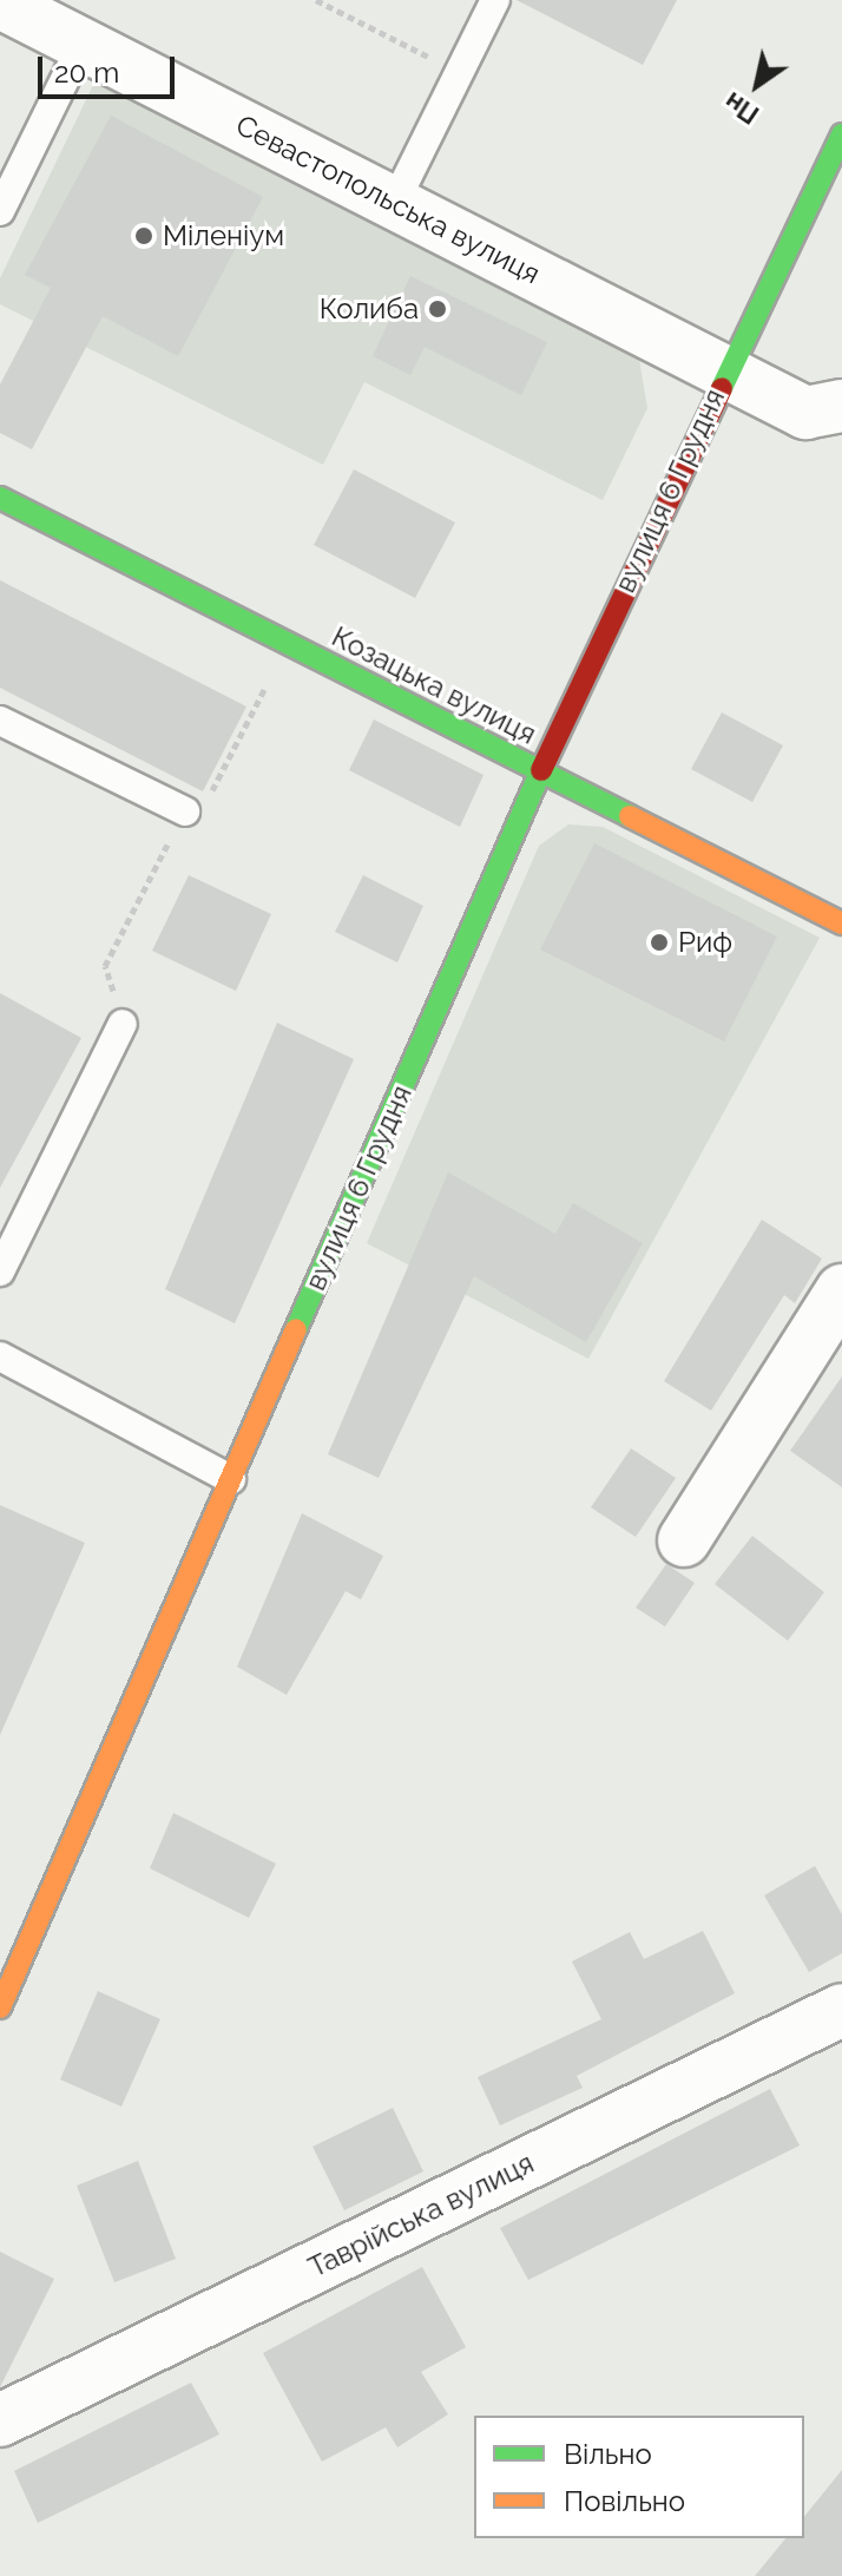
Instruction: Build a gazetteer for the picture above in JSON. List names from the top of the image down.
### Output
{
  "streets": {
    "street": [
      "Севастопольська вулиця",
      "вулиця 6 Грудня",
      "Козацька вулиця",
      "Таврійська вулиця"
    ]
  },
  "crossings": [
    ["Севастопольська вулиця", "вулиця 6 Грудня"],
    ["вулиця 6 Грудня", "Козацька вулиця"]
  ],
  "places": ["Міленіум", "Колиба", "Риф"],
  "legend": ["Вільно", "Повільно"],
  "scale_bar": "20 m",
  "north": "bottom left"
}
